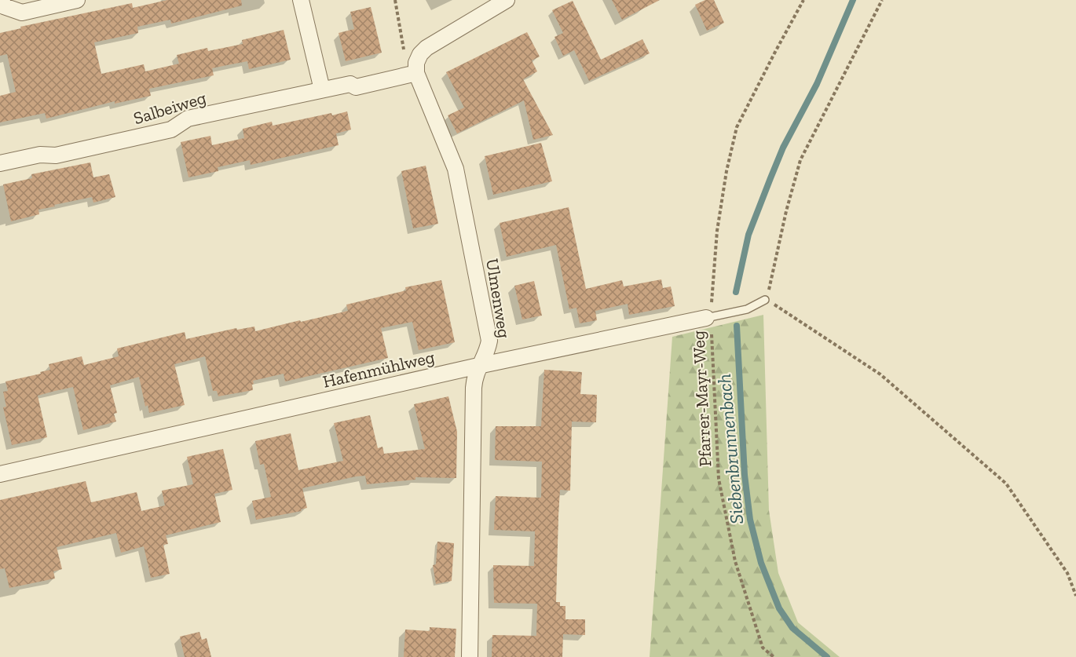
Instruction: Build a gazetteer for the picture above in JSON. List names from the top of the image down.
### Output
{
  "streets": {
    "street": ["Salbeiweg", "Ulmenweg", "Hafenmühlweg"],
    "path": ["Pfarrer-Mayr-Weg"]
  },
  "crossings": [
    ["Salbeiweg", "Ulmenweg"],
    ["Ulmenweg", "Hafenmühlweg"],
    ["Hafenmühlweg", "Pfarrer-Mayr-Weg"]
  ],
  "water": ["Siebenbrunnenbach"]
}
